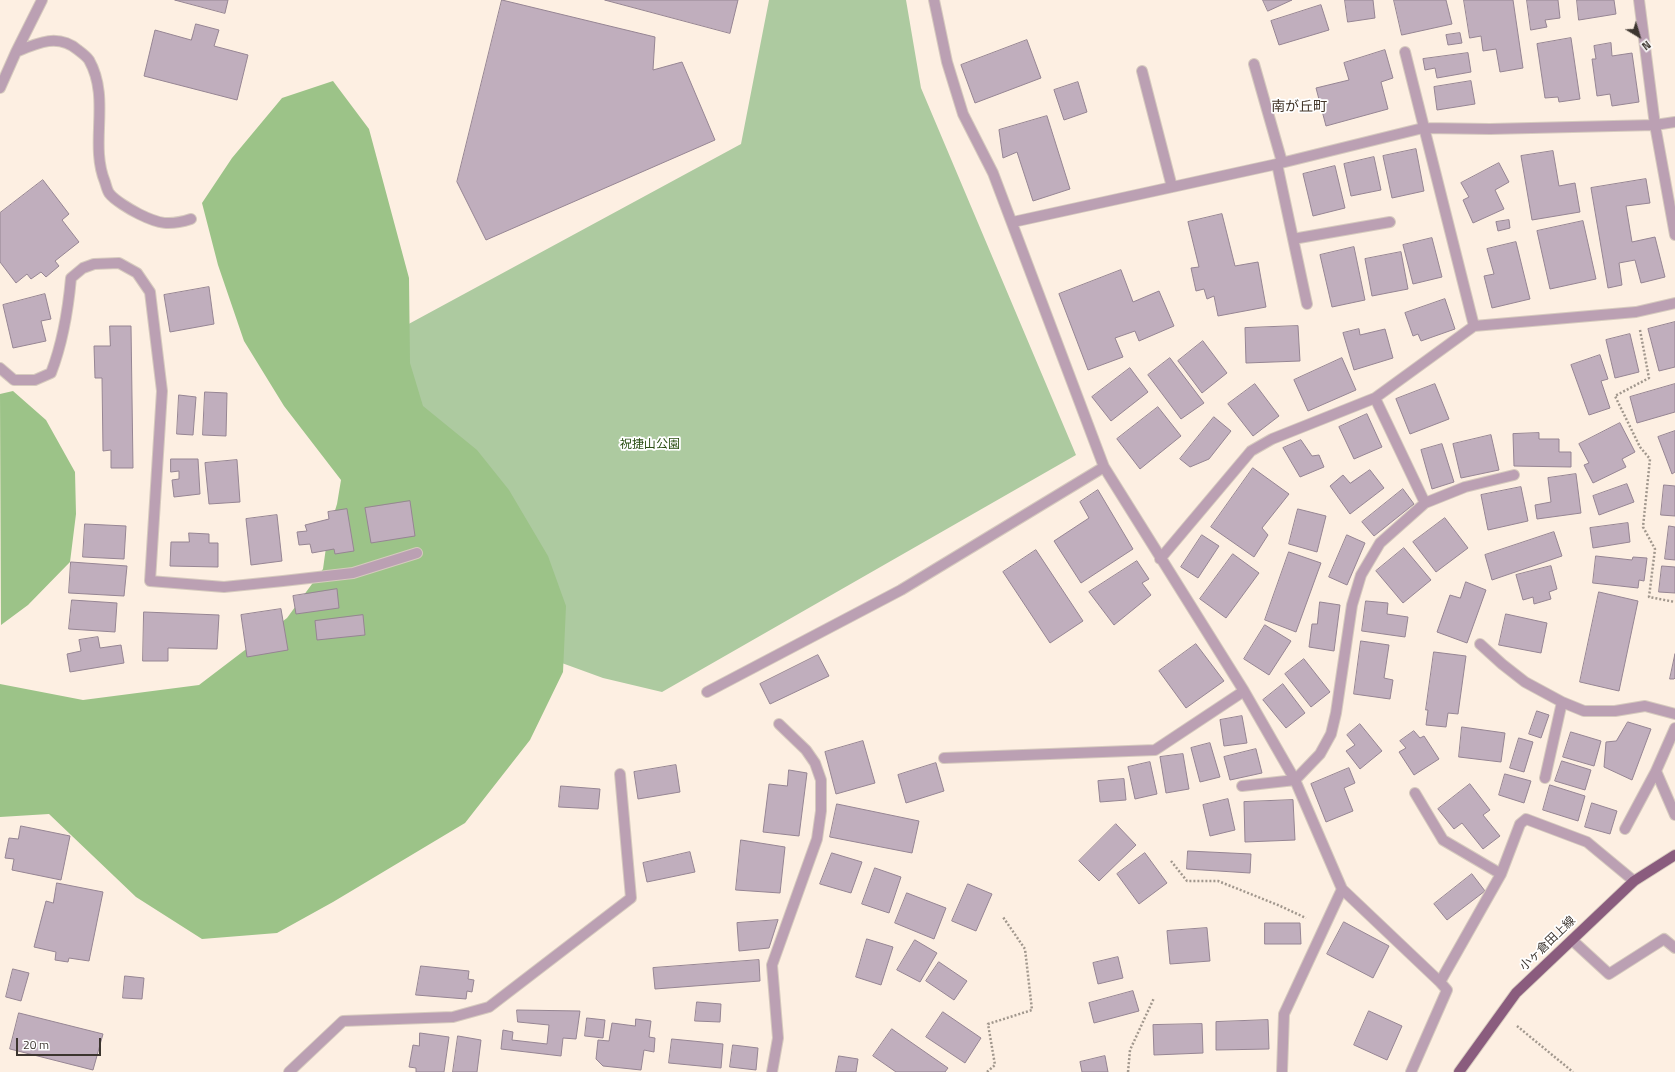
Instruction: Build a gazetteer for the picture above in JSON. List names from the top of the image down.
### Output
{
  "streets": {
    "main road": ["小ヶ倉田上線"]
  },
  "districts": ["南が丘町"],
  "parks": ["祝捷山公園"],
  "scale_bar": "20 m",
  "north": "bottom right"
}
